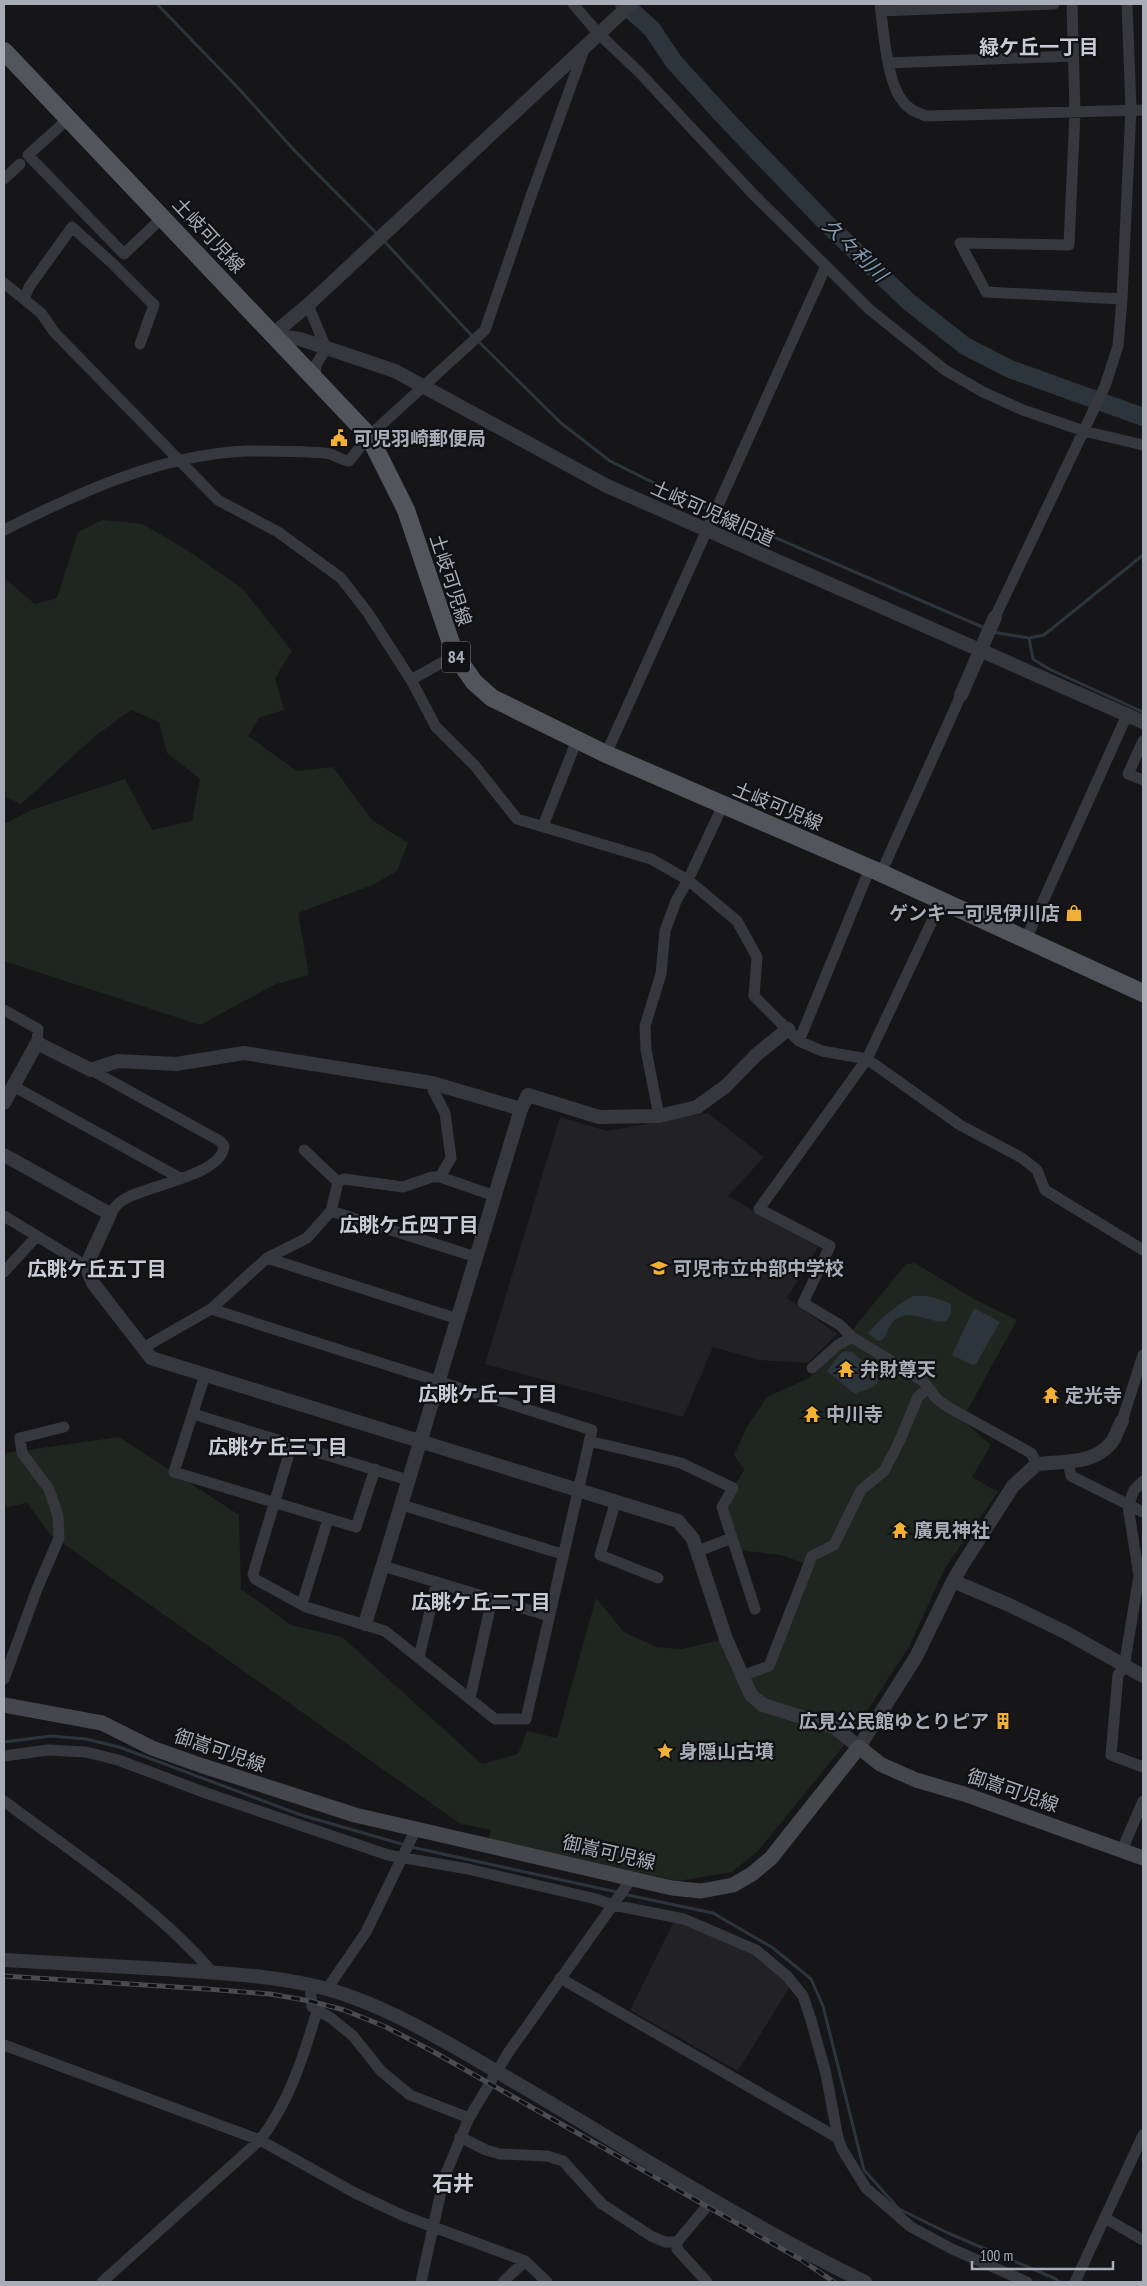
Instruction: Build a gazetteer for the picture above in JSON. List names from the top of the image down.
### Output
{
  "streets": {
    "main road": ["土岐可児線", "84", "御嵩可児線"],
    "street": ["土岐可児線旧道"]
  },
  "crossings": [
    ["土岐可児線", "土岐可児線旧道"]
  ],
  "districts": [
    "緑ケ丘一丁目",
    "広眺ケ丘四丁目",
    "広眺ケ丘五丁目",
    "広眺ケ丘一丁目",
    "広眺ケ丘三丁目",
    "広眺ケ丘二丁目",
    "石井"
  ],
  "water": ["久々利川"],
  "places": {
    "public building": ["可児羽崎郵便局"],
    "shop": ["ゲンキー可児伊川店"],
    "school or university": ["可児市立中部中学校"],
    "temple": [
      "弁財尊天",
      "定光寺",
      "中川寺",
      "廣見神社"
    ],
    "building": ["広見公民館ゆとりピア"],
    "place": ["身隠山古墳"]
  },
  "scale_bar": "100 m"
}
